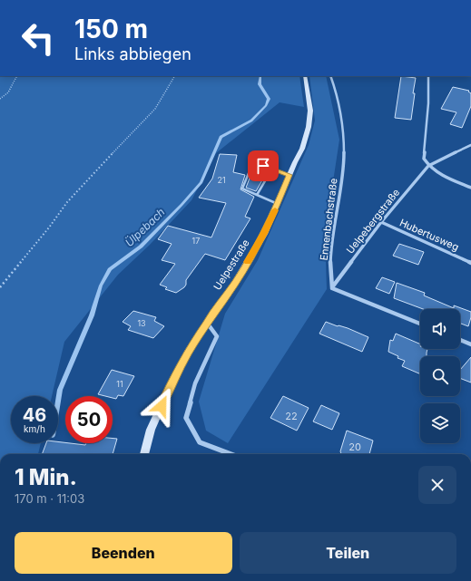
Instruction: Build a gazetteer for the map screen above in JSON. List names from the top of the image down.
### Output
{
  "streets": {
    "main road": ["Uelpestraße"],
    "street": ["Ennenbachstraße", "Uelpebergstraße", "Hubertusweg"]
  },
  "crossings": [
    ["Ennenbachstraße", "Uelpebergstraße"],
    ["Uelpebergstraße", "Hubertusweg"]
  ],
  "water": ["Ülpebach"],
  "house_numbers": [
    "21",
    "17",
    "13",
    "11",
    "22",
    "20"
  ],
  "page": {
    "turn": ["150 m", "Links abbiegen"],
    "speed": "46 km/h",
    "limit": "50",
    "heading": ["1 Min.", "170 m · 11:03"],
    "buttons": ["Beenden", "Teilen"]
  }
}
